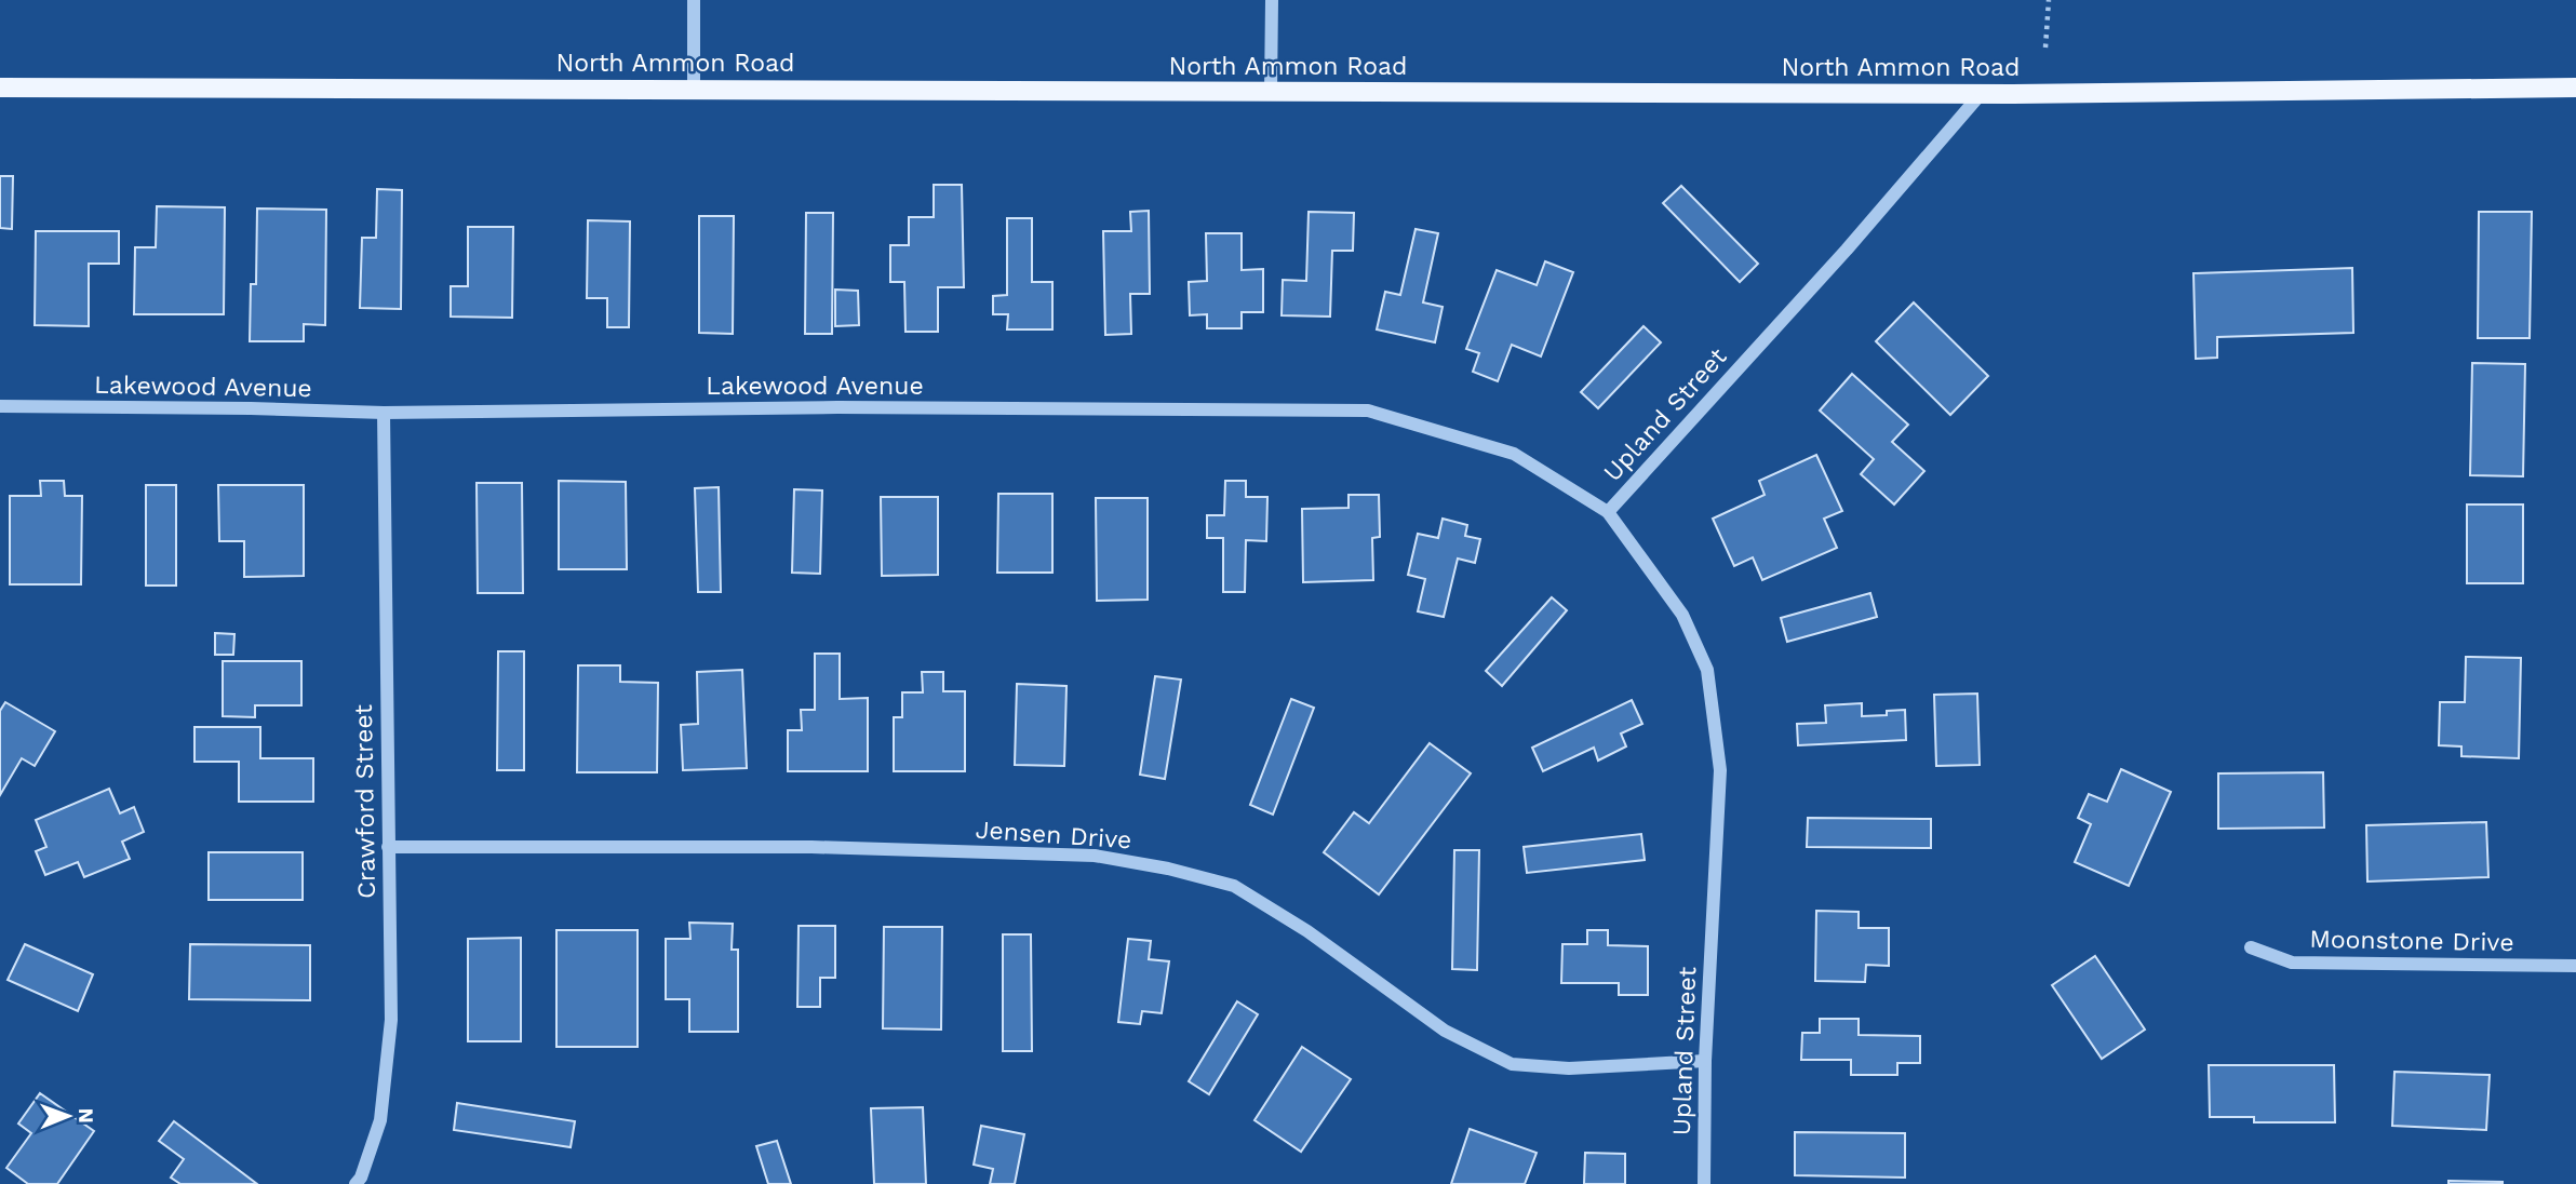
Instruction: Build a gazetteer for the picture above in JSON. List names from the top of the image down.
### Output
{
  "streets": {
    "main road": ["North Ammon Road"],
    "street": [
      "Lakewood Avenue",
      "Upland Street",
      "Crawford Street",
      "Jensen Drive",
      "Moonstone Drive"
    ]
  },
  "crossings": [
    ["North Ammon Road", "Upland Street"],
    ["Lakewood Avenue", "Upland Street"],
    ["Lakewood Avenue", "Crawford Street"],
    ["Upland Street", "Jensen Drive"],
    ["Crawford Street", "Jensen Drive"]
  ],
  "north": "right"
}
